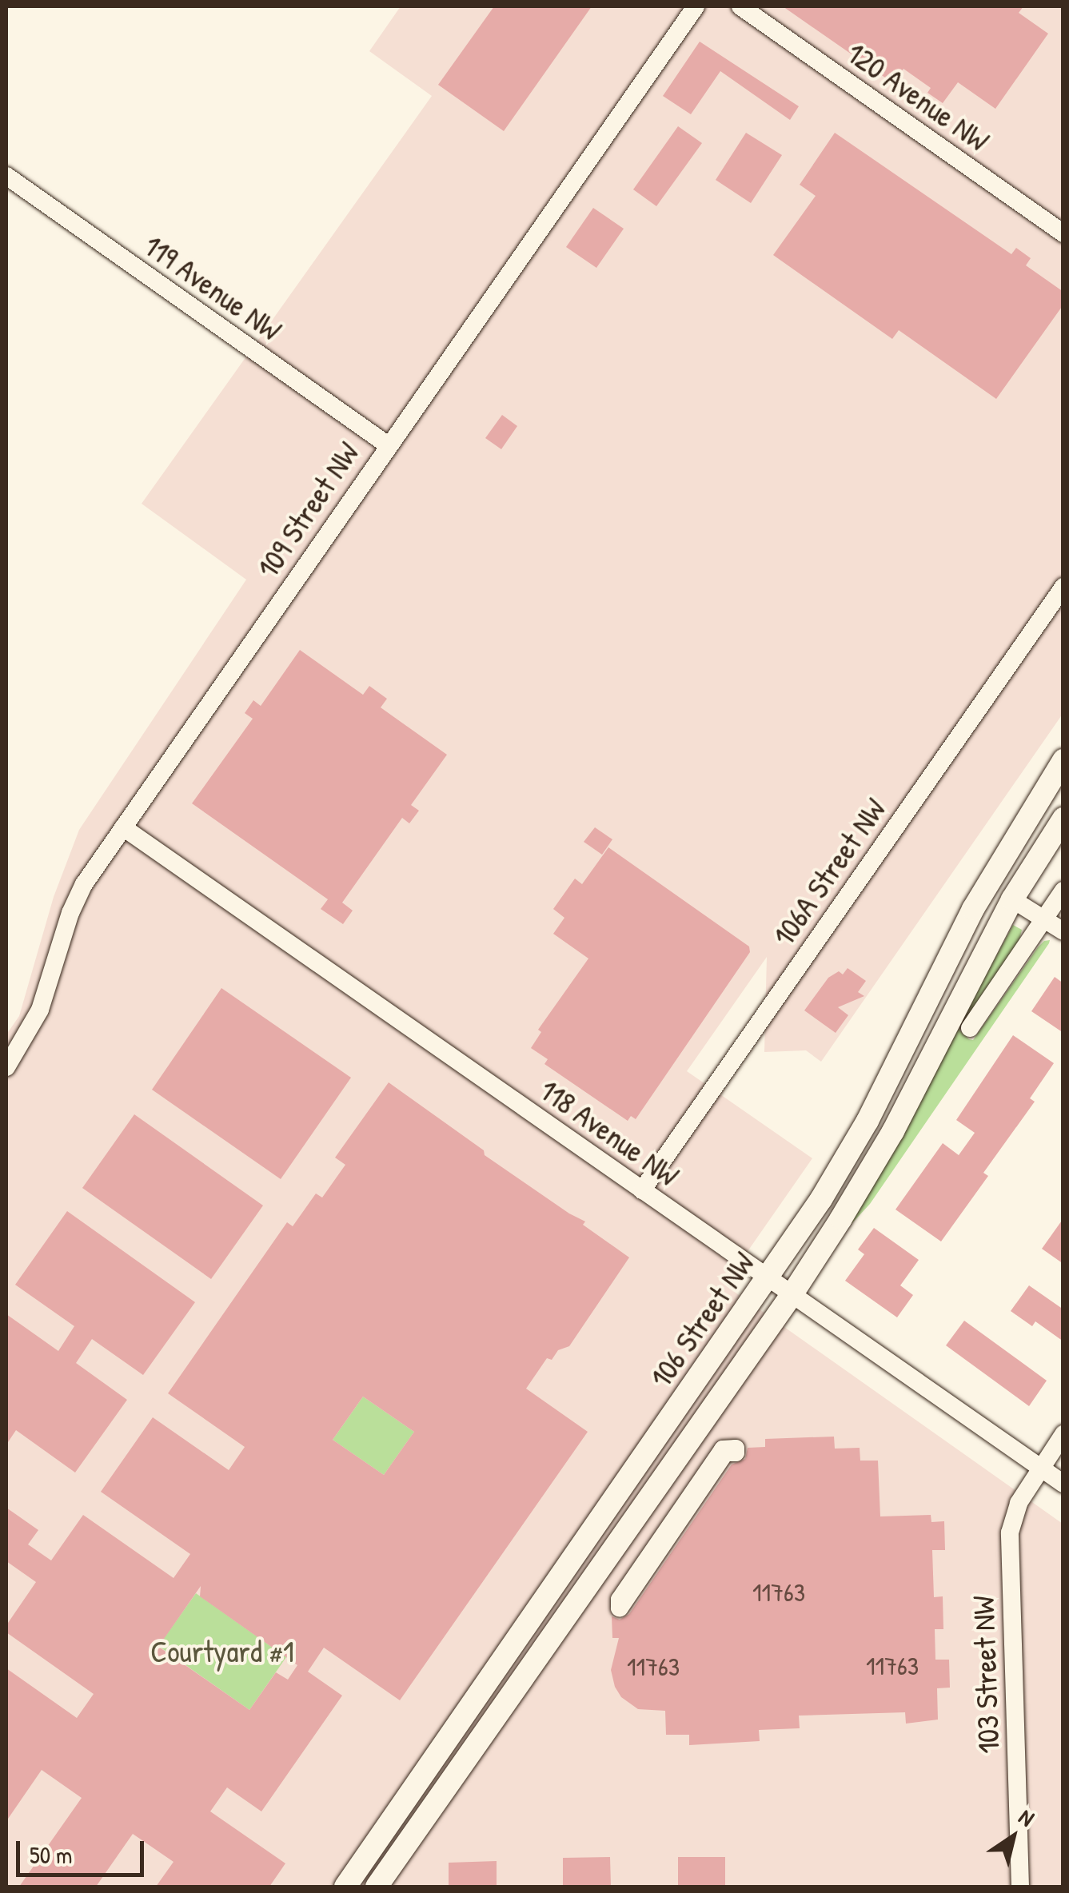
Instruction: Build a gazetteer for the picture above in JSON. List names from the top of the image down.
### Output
{
  "streets": {
    "main road": ["106 Street NW"],
    "street": [
      "120 Avenue NW",
      "119 Avenue NW",
      "109 Street NW",
      "106A Street NW",
      "118 Avenue NW",
      "103 Street NW"
    ]
  },
  "crossings": [
    ["119 Avenue NW", "109 Street NW"],
    ["109 Street NW", "118 Avenue NW"],
    ["106A Street NW", "118 Avenue NW"],
    ["118 Avenue NW", "106 Street NW"],
    ["118 Avenue NW", "103 Street NW"]
  ],
  "parks": ["Courtyard #1"],
  "house_numbers": ["11763", "11763", "11763"],
  "scale_bar": "50 m",
  "north": "top right"
}
